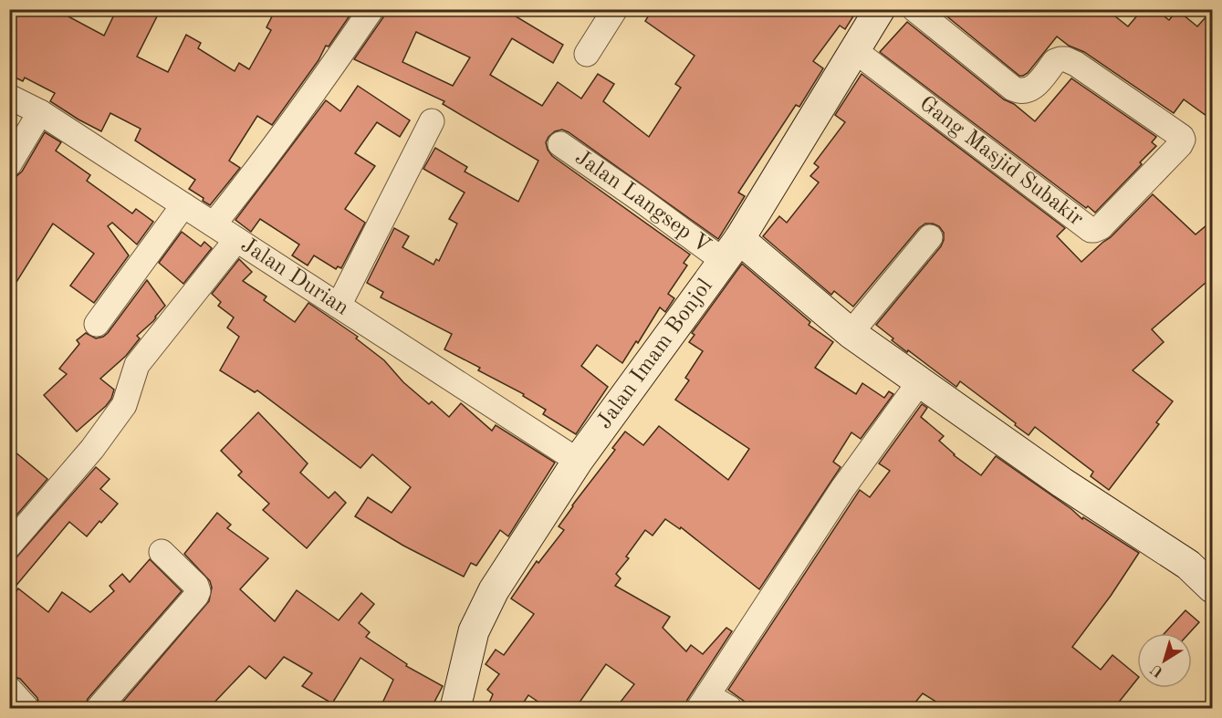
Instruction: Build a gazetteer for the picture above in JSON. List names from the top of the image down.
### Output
{
  "streets": {
    "street": [
      "Gang Masjid Subakir",
      "Jalan Langsep V",
      "Jalan Durian",
      "Jalan Imam Bonjol"
    ]
  },
  "crossings": [
    ["Gang Masjid Subakir", "Jalan Imam Bonjol"],
    ["Jalan Langsep V", "Jalan Imam Bonjol"],
    ["Jalan Durian", "Jalan Imam Bonjol"]
  ],
  "north": "bottom left"
}
